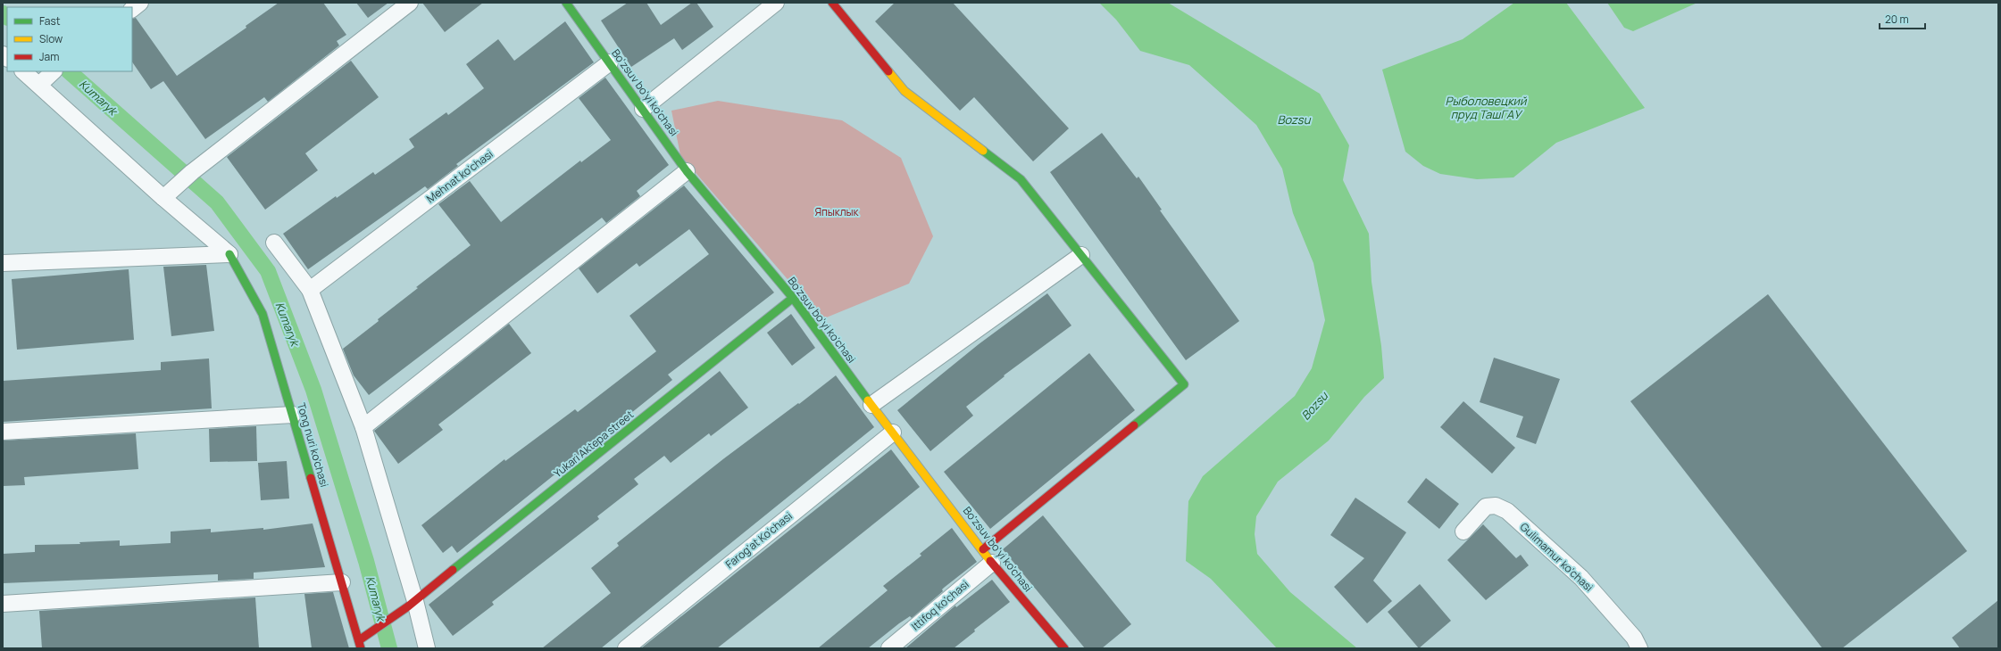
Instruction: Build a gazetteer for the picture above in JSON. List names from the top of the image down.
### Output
{
  "streets": {
    "street": [
      "Bo'zsuv bo'yi ko'chasi",
      "Mehnat ko'chasi",
      "Yukari Aktepa street",
      "Tong nuri ko'chasi",
      "Farog'at Ko'chasi",
      "Gulimamur ko'chasi",
      "Ittifoq ko'chasi"
    ]
  },
  "crossings": [
    ["Bo'zsuv bo'yi ko'chasi", "Mehnat ko'chasi"],
    ["Bo'zsuv bo'yi ko'chasi", "Yukari Aktepa street"],
    ["Bo'zsuv bo'yi ko'chasi", "Farog'at Ko'chasi"],
    ["Bo'zsuv bo'yi ko'chasi", "Ittifoq ko'chasi"],
    ["Yukari Aktepa street", "Tong nuri ko'chasi"]
  ],
  "water": ["Kumaryk", "Рыболовецкий пруд ТашГАУ", "Bozsu"],
  "parks": ["Япыклык"],
  "legend": ["Fast", "Slow", "Jam"],
  "scale_bar": "20 m"
}
